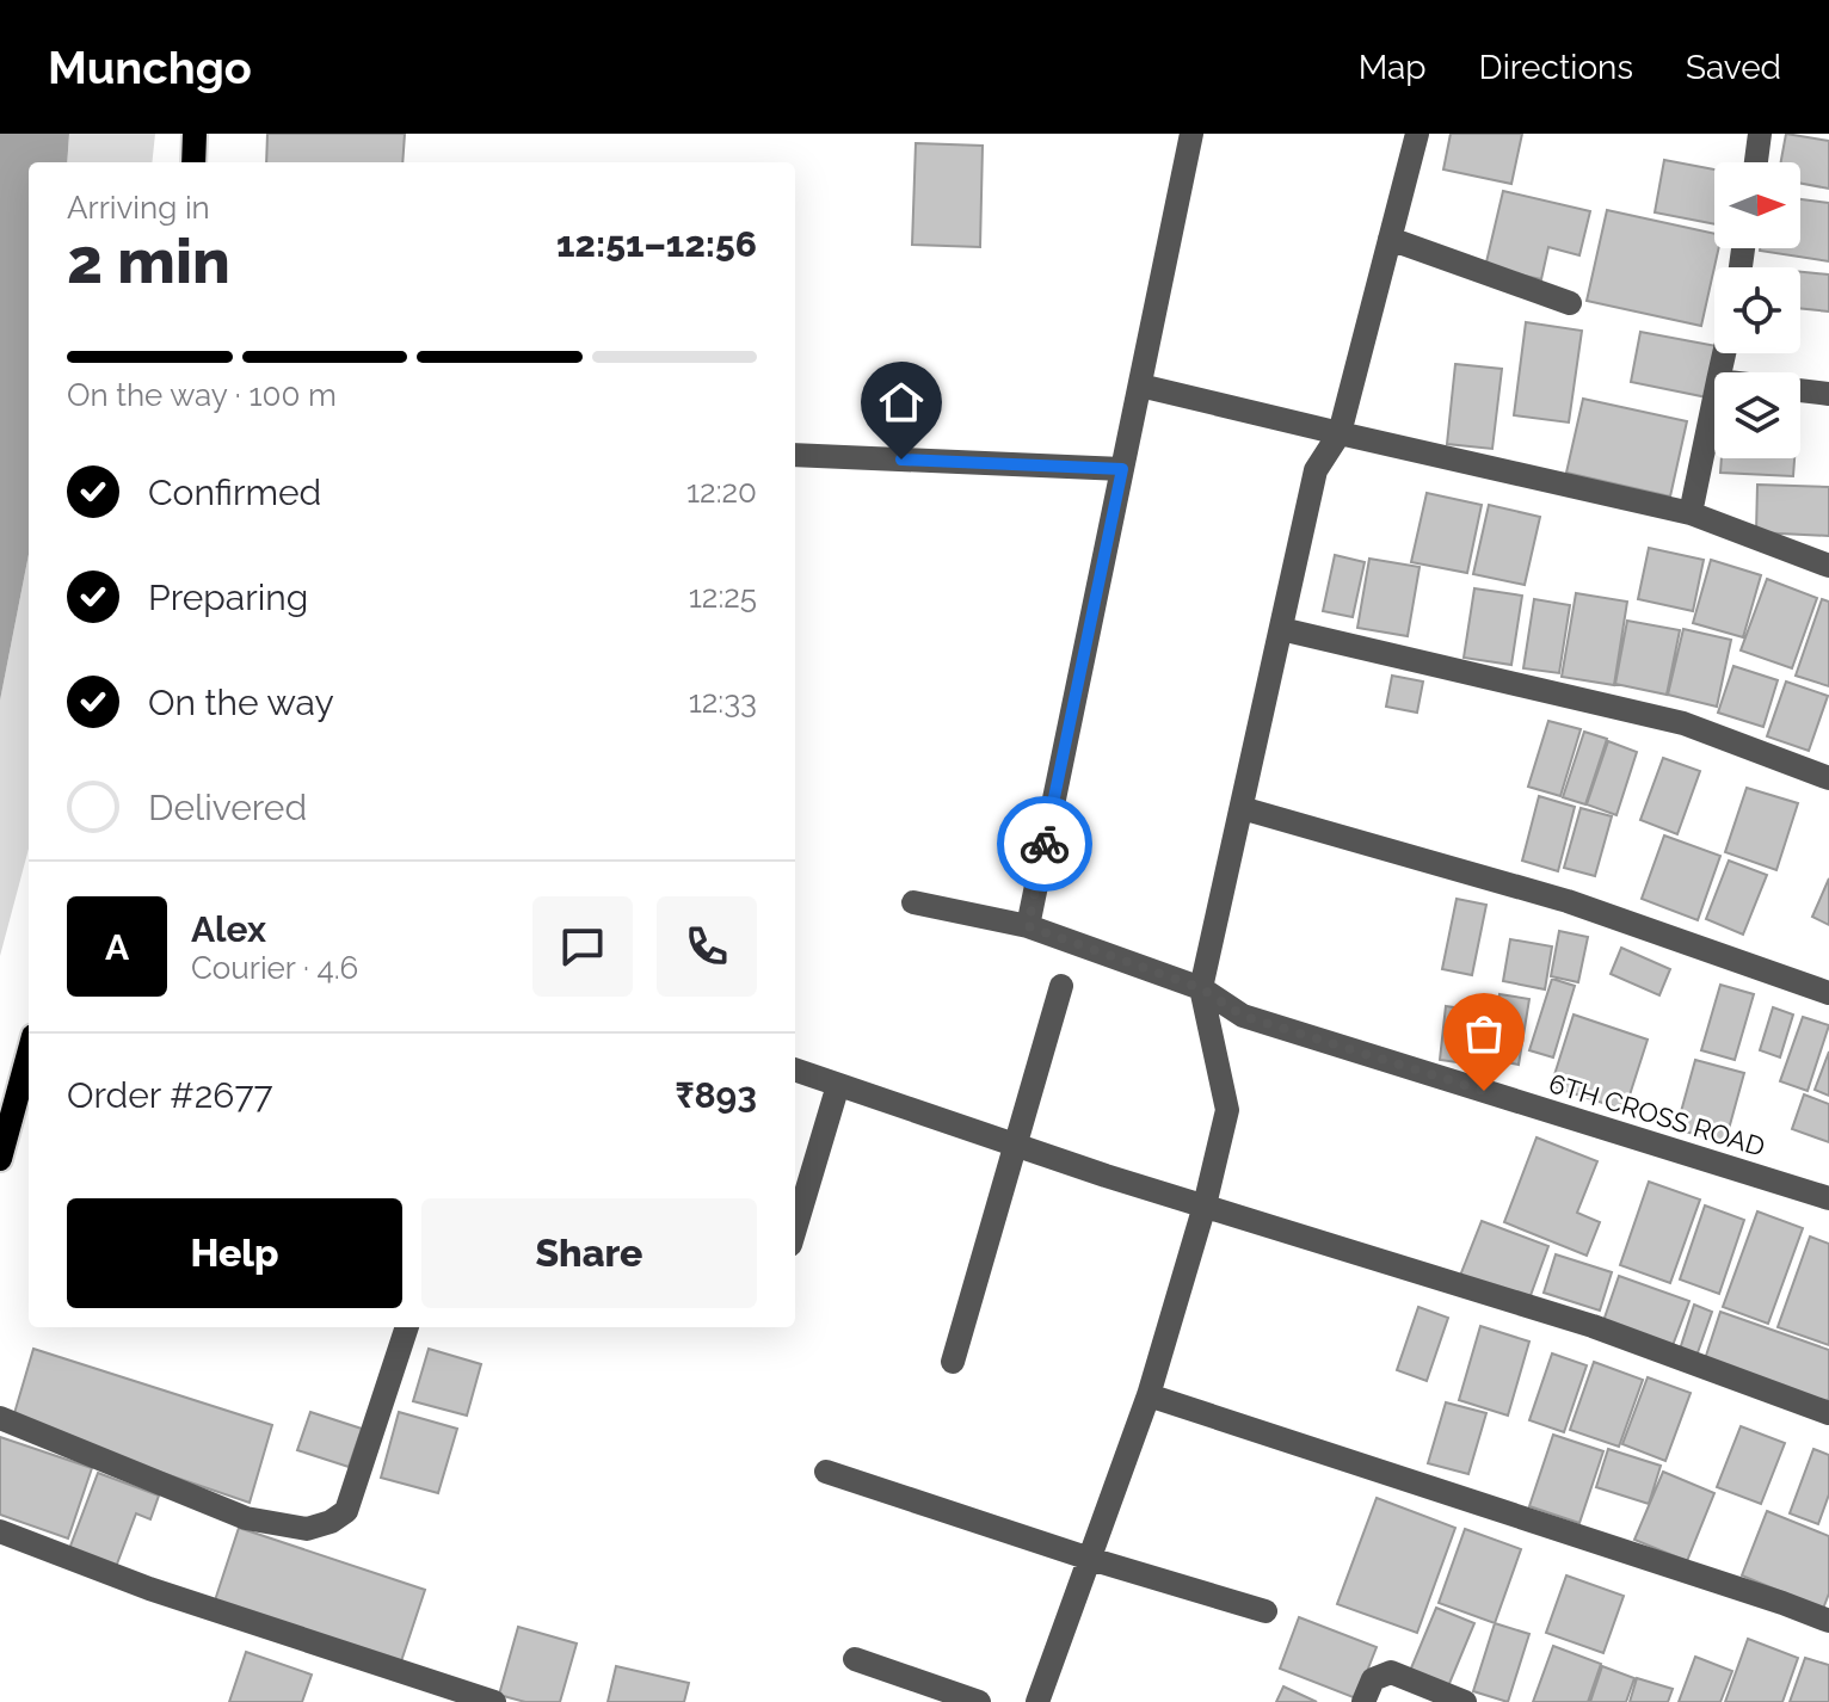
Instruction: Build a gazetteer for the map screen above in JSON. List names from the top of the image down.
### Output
{
  "streets": {
    "street": ["6TH CROSS ROAD"]
  },
  "north": "right",
  "page": {
    "header": "Munchgo",
    "nav": ["Map", "Directions", "Saved"],
    "heading": ["2 min", "Arriving in", "12:51–12:56"],
    "panel": [
      "Alex",
      "Courier · 4.6",
      "Order #2677",
      "₹893"
    ],
    "bar": "On the way · 100 m",
    "list": [
      ["Confirmed", "12:20"],
      ["Preparing", "12:25"],
      ["On the way", "12:33"],
      "Delivered"
    ],
    "round": "A",
    "buttons": ["Help", "Share"]
  }
}
